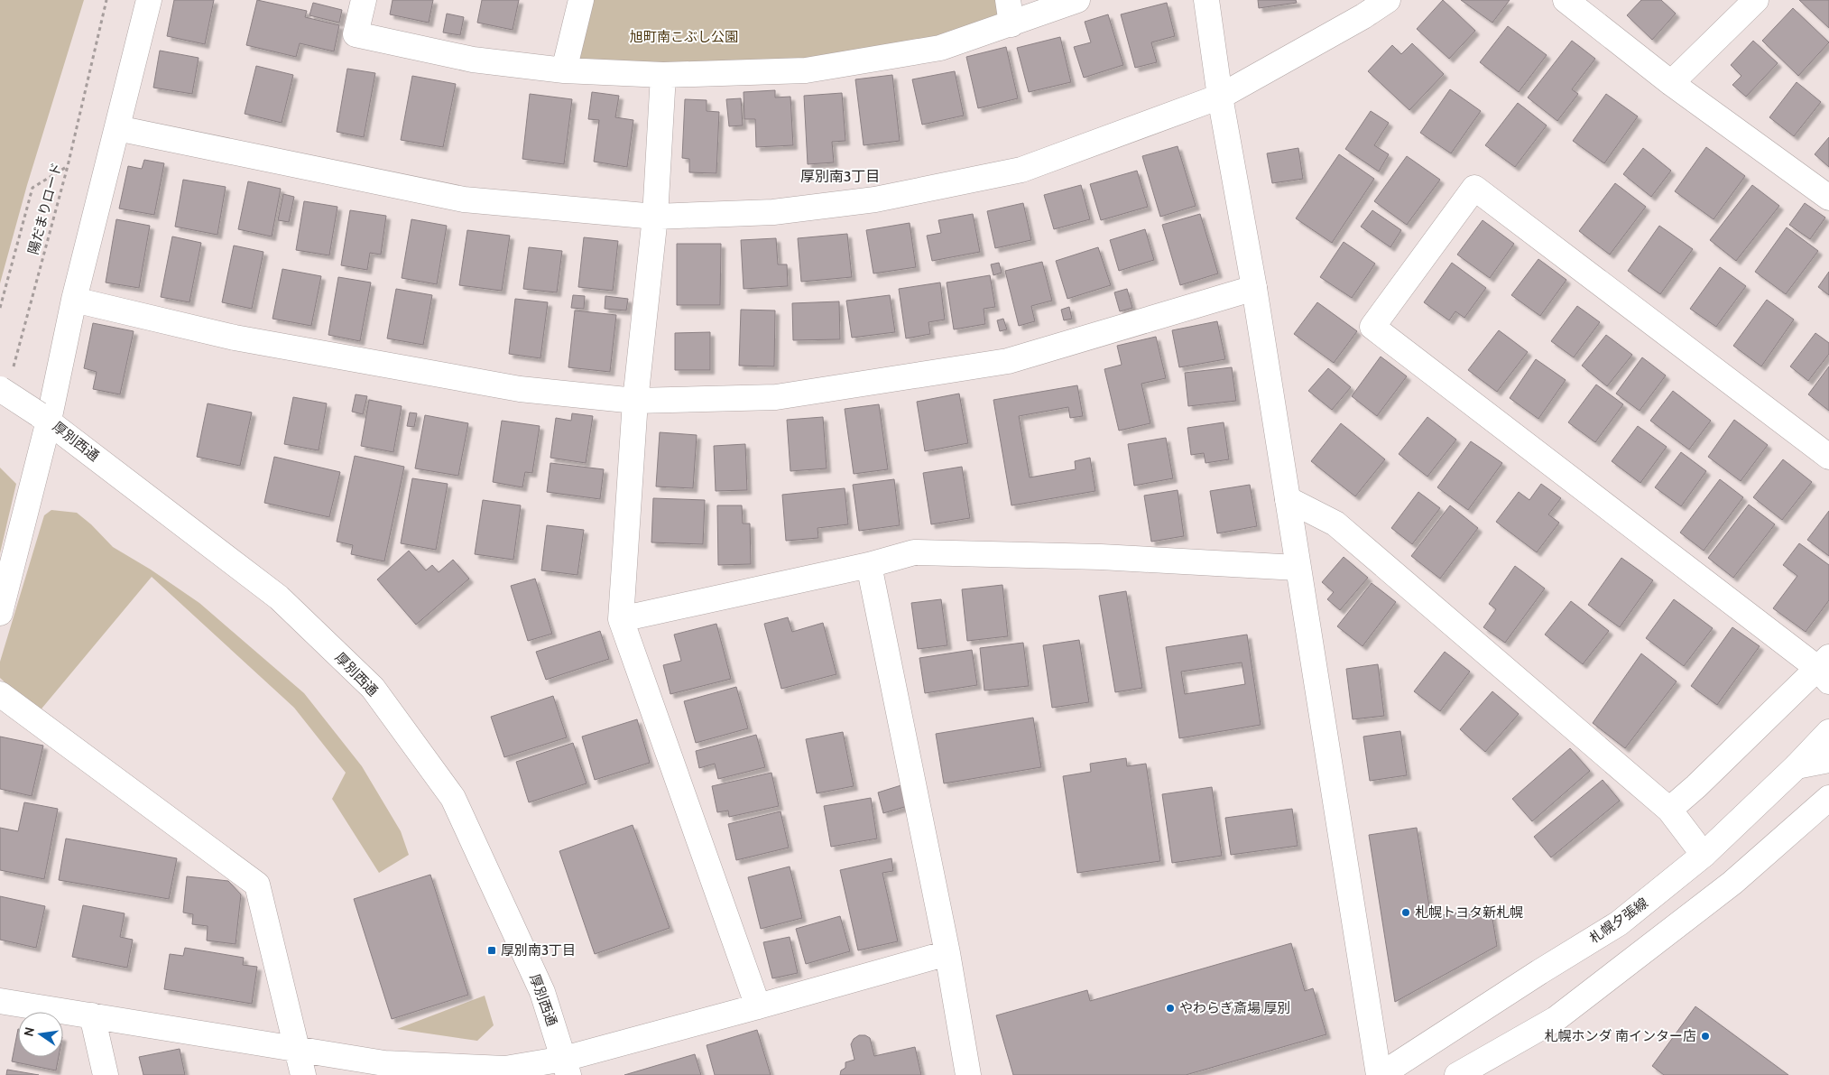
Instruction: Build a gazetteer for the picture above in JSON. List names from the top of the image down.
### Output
{
  "streets": {
    "main road": ["厚別西通", "札幌夕張線"],
    "path": ["陽だまりロード"]
  },
  "crossings": [
    ["陽だまりロード", "厚別西通"]
  ],
  "districts": ["厚別南3丁目"],
  "parks": ["旭町南こぶし公園"],
  "places": {
    "other": ["札幌トヨタ新札幌", "やわらぎ斎場 厚別", "札幌ホンダ 南インター店"],
    "transit": ["厚別南3丁目"]
  },
  "north": "left"
}
